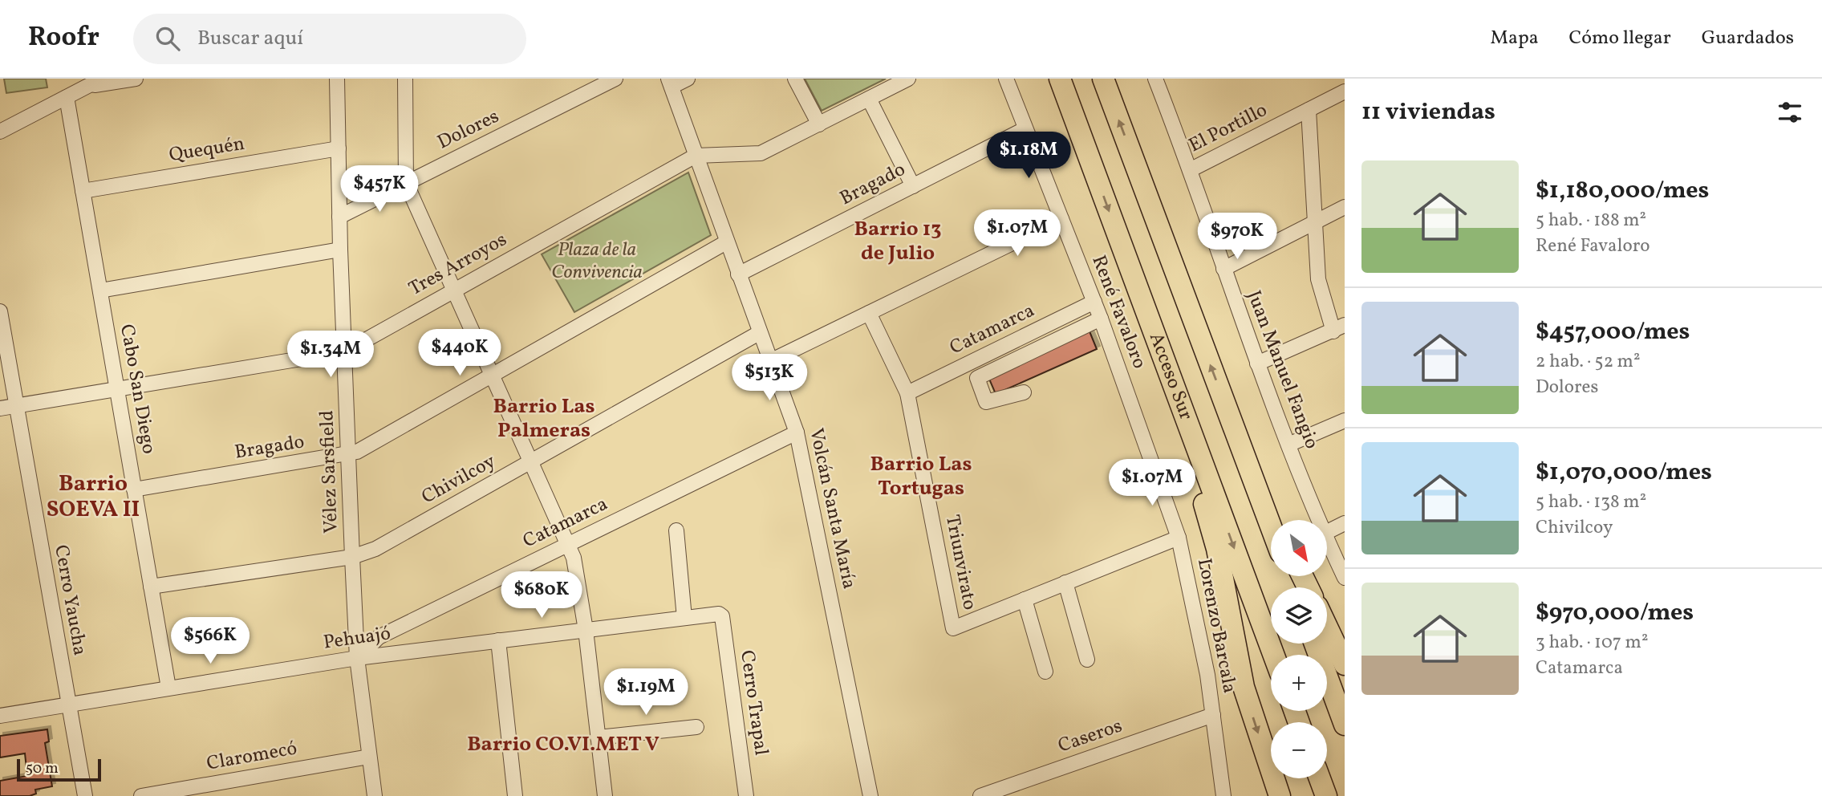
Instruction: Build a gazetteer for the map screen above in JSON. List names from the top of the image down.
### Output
{
  "streets": {
    "highway": ["Acceso Sur"],
    "street": [
      "El Portillo",
      "Dolores",
      "Quequén",
      "Bragado",
      "Tres Arroyos",
      "René Favaloro",
      "Catamarca",
      "Juan Manuel Fangio",
      "Cabo San Diego",
      "Vélez Sarsfield",
      "Chivilcoy",
      "Volcán Santa María",
      "Triunvirato",
      "Cerro Yaucha",
      "Lorenzo Barcala",
      "Pehuajó",
      "Cerro Trapal",
      "Caseros",
      "Claromecó"
    ]
  },
  "crossings": [
    ["El Portillo", "Juan Manuel Fangio"],
    ["Dolores", "Vélez Sarsfield"],
    ["Quequén", "Cabo San Diego"],
    ["Quequén", "Vélez Sarsfield"],
    ["Bragado", "René Favaloro"],
    ["Bragado", "Cabo San Diego"],
    ["Bragado", "Vélez Sarsfield"],
    ["Bragado", "Volcán Santa María"],
    ["Tres Arroyos", "Cabo San Diego"],
    ["Tres Arroyos", "Vélez Sarsfield"],
    ["Tres Arroyos", "Volcán Santa María"],
    ["Tres Arroyos", "Cerro Yaucha"],
    ["René Favaloro", "Catamarca"],
    ["René Favaloro", "Lorenzo Barcala"],
    ["Catamarca", "Vélez Sarsfield"],
    ["Catamarca", "Volcán Santa María"],
    ["Catamarca", "Triunvirato"],
    ["Catamarca", "Pehuajó"],
    ["Cabo San Diego", "Chivilcoy"],
    ["Cabo San Diego", "Pehuajó"],
    ["Vélez Sarsfield", "Chivilcoy"],
    ["Vélez Sarsfield", "Pehuajó"],
    ["Vélez Sarsfield", "Claromecó"],
    ["Chivilcoy", "Volcán Santa María"],
    ["Cerro Yaucha", "Pehuajó"],
    ["Lorenzo Barcala", "Caseros"],
    ["Pehuajó", "Cerro Trapal"]
  ],
  "districts": [
    "Barrio 13 de Julio",
    "Barrio Las Palmeras",
    "Barrio Las Tortugas",
    "Barrio SOEVA II",
    "Barrio CO.VI.MET V"
  ],
  "parks": ["Plaza de la Convivencia"],
  "scale_bar": "50 m",
  "north": "bottom right",
  "page": {
    "header": "Roofr",
    "search": "Buscar aquí",
    "nav": ["Mapa", "Cómo llegar", "Guardados"],
    "heading": "11 viviendas",
    "price": [
      "$1.18M",
      "$457K",
      "$1.07M",
      "$970K",
      "$440K",
      "$1.34M",
      "$513K",
      "$1.07M",
      "$680K",
      "$566K",
      "$1.19M"
    ],
    "list": [
      {
        "name": "$1,180,000/mes",
        "note": "5 hab. · 188 m² · René Favaloro"
      },
      {
        "name": "$457,000/mes",
        "note": "2 hab. · 52 m² · Dolores"
      },
      {
        "name": "$1,070,000/mes",
        "note": "5 hab. · 138 m² · Chivilcoy"
      },
      {
        "name": "$970,000/mes",
        "note": "3 hab. · 107 m² · Catamarca"
      }
    ],
    "map_buttons": ["+", "−"],
    "scale": "50 m"
  }
}
